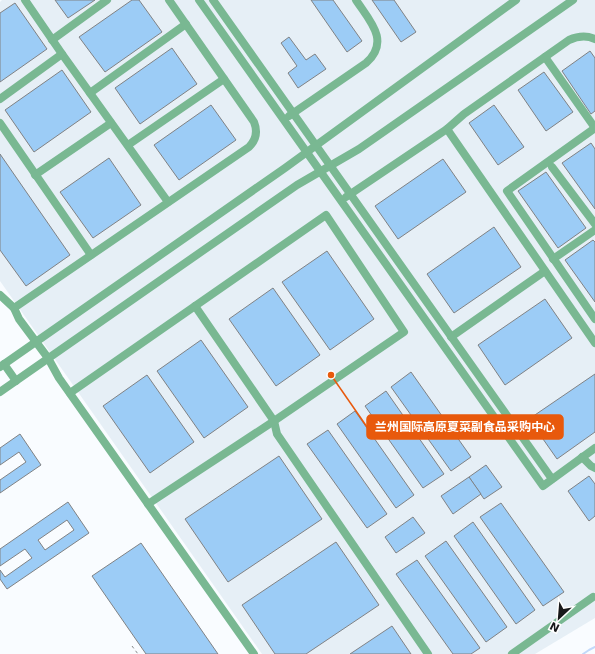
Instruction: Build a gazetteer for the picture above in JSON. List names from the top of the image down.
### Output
{
  "places": ["兰州国际高原夏菜副食品采购中心"],
  "north": "bottom left"
}
